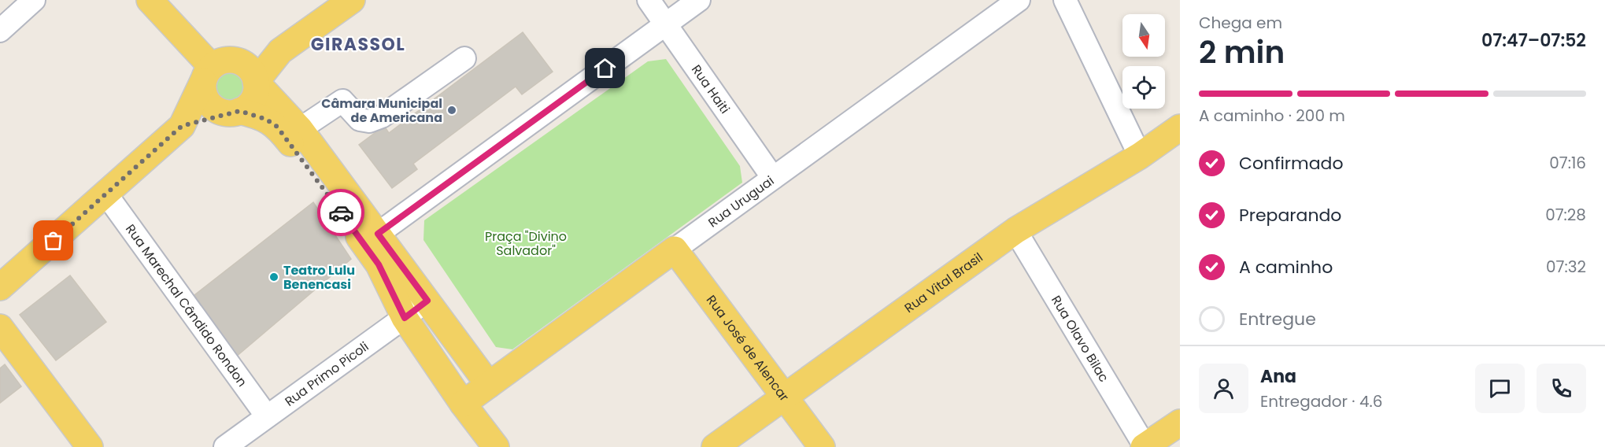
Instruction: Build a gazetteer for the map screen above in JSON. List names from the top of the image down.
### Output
{
  "streets": {
    "main road": ["Rua Uruguai", "Rua Vital Brasil", "Rua José de Alencar"],
    "street": [
      "Rua Haiti",
      "Rua Marechal Cândido Rondon",
      "Rua Olavo Bilac",
      "Rua Primo Picoli"
    ]
  },
  "crossings": [
    ["Rua Haiti", "Rua Uruguai"],
    ["Rua Uruguai", "Rua José de Alencar"],
    ["Rua Vital Brasil", "Rua Olavo Bilac"],
    ["Rua Vital Brasil", "Rua José de Alencar"],
    ["Rua Marechal Cândido Rondon", "Rua Primo Picoli"]
  ],
  "districts": ["GIRASSOL"],
  "parks": ["Praça \"Divino Salvador\""],
  "places": ["Câmara Municipal de Americana", "Teatro Lulu Benencasi"],
  "north": "bottom",
  "page": {
    "heading": ["2 min", "Chega em", "07:47–07:52"],
    "panel": ["Ana", "Entregador · 4.6"],
    "bar": "A caminho · 200 m",
    "list": [
      ["Confirmado", "07:16"],
      ["Preparando", "07:28"],
      ["A caminho", "07:32"],
      "Entregue"
    ]
  }
}
